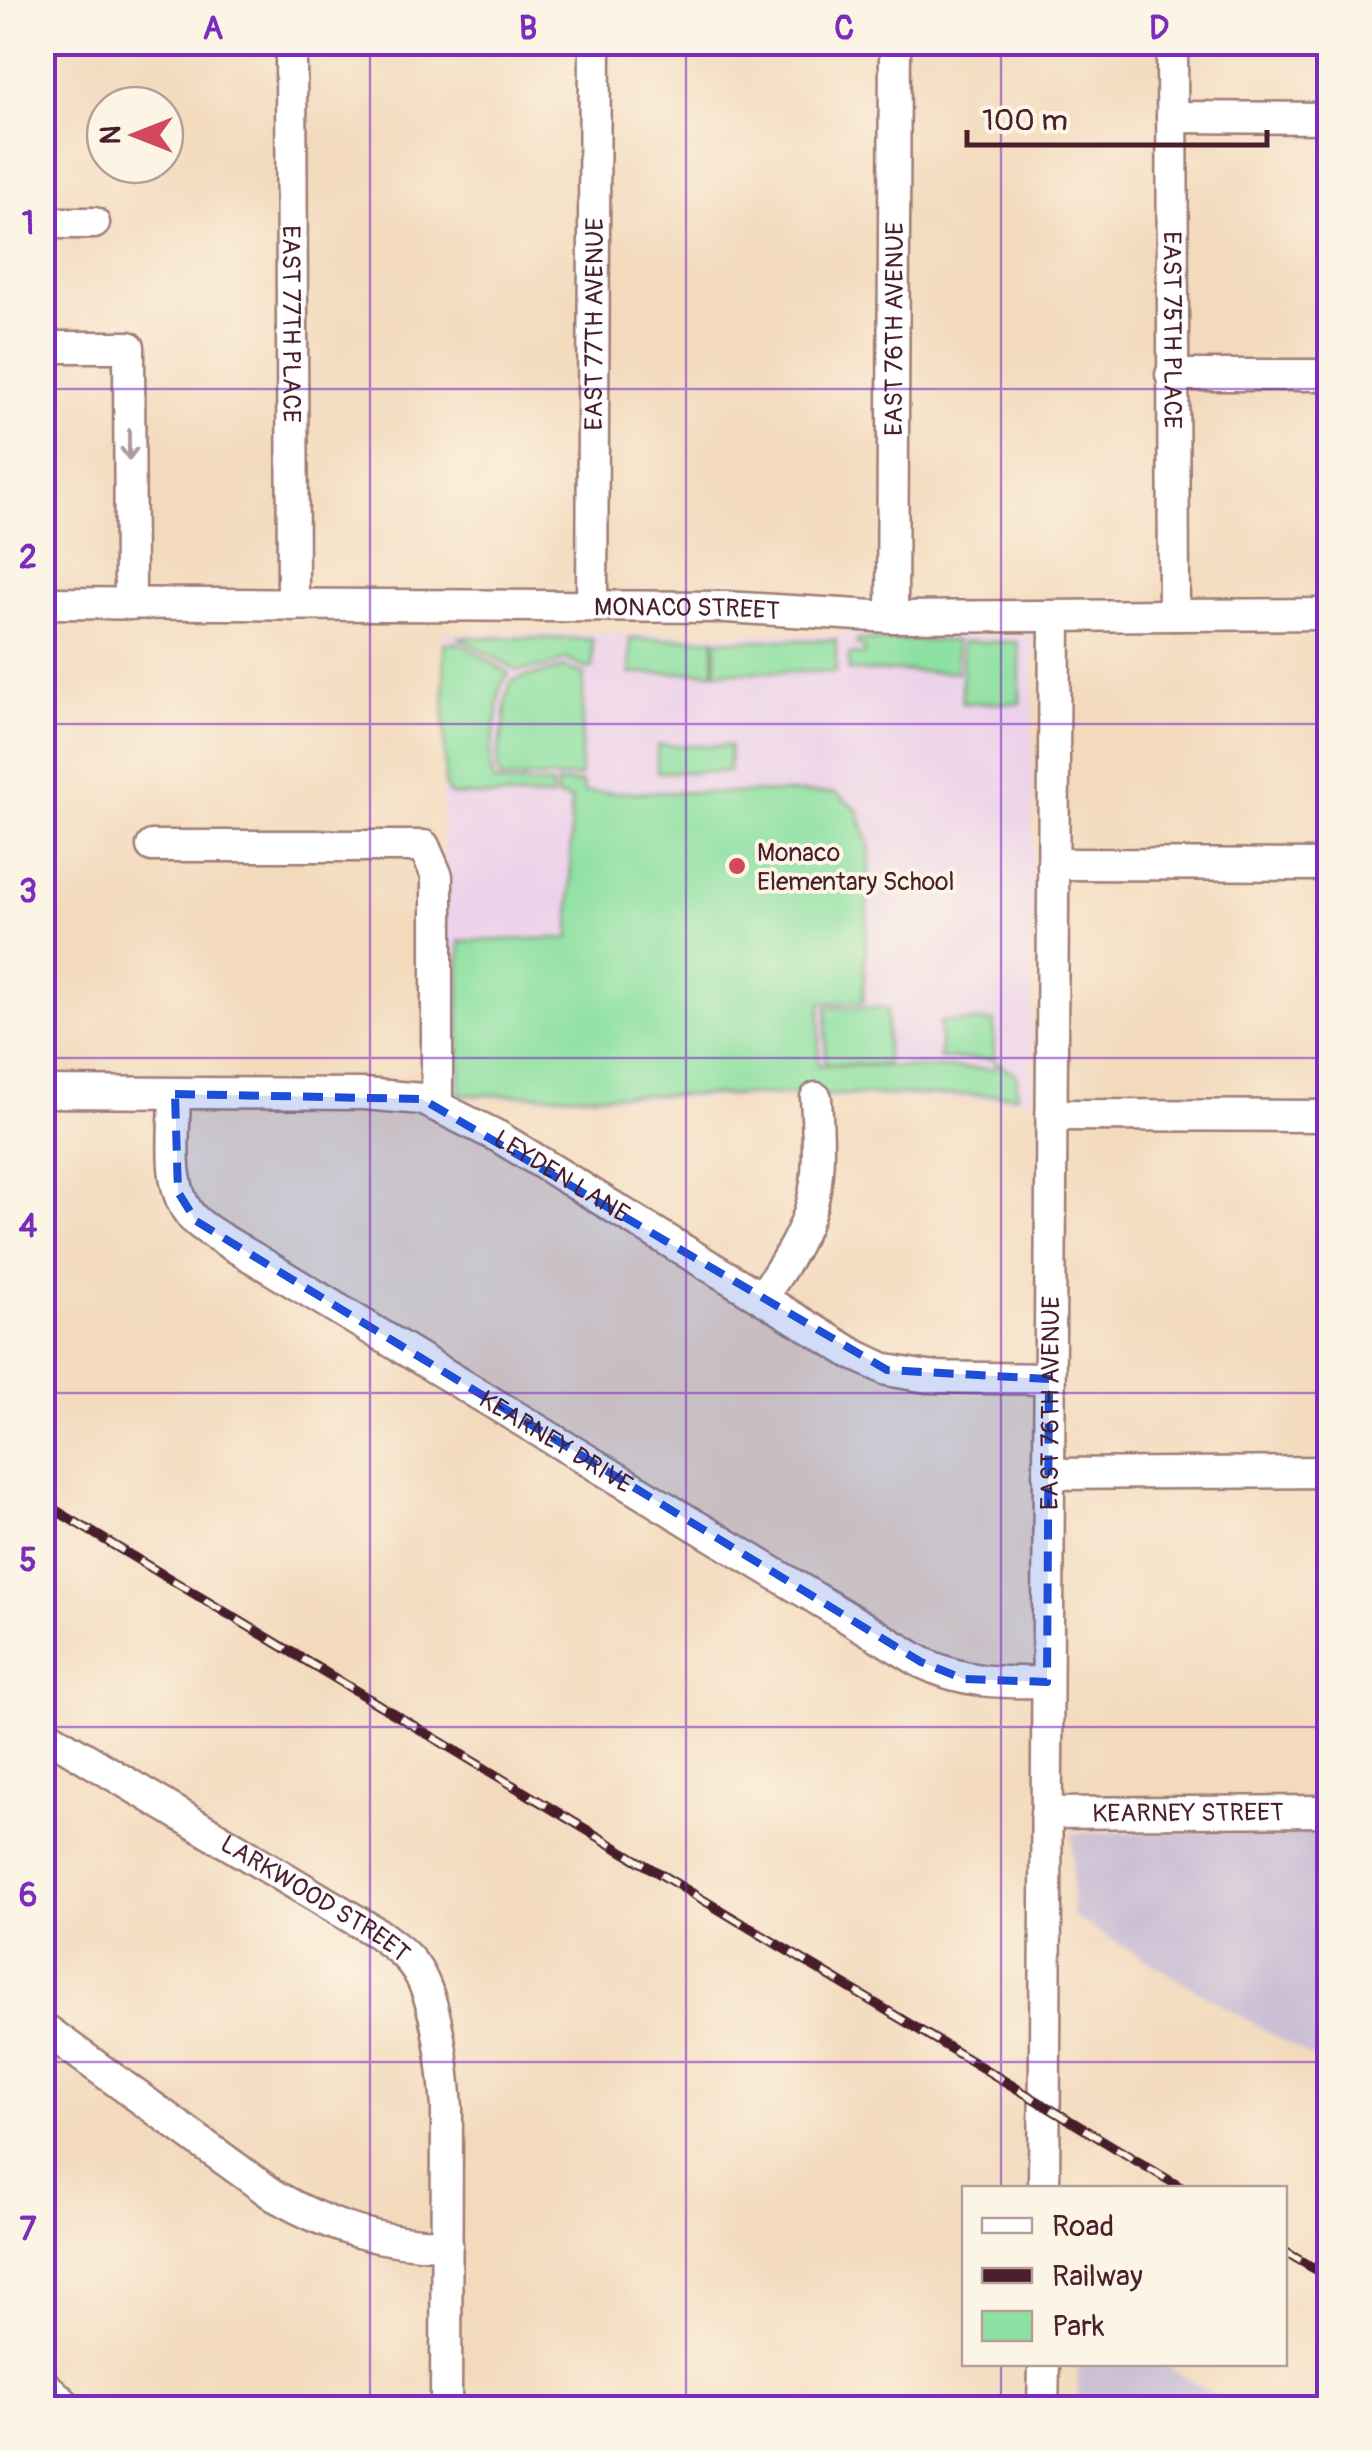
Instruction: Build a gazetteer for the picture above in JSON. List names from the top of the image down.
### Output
{
  "streets": {
    "street": [
      "EAST 77TH PLACE",
      "EAST 77TH AVENUE",
      "EAST 75TH PLACE",
      "EAST 76TH AVENUE",
      "MONACO STREET",
      "LEYDEN LANE",
      "KEARNEY DRIVE",
      "KEARNEY STREET",
      "LARKWOOD STREET"
    ]
  },
  "crossings": [
    ["EAST 77TH PLACE", "MONACO STREET"],
    ["EAST 77TH AVENUE", "MONACO STREET"],
    ["EAST 75TH PLACE", "MONACO STREET"],
    ["EAST 76TH AVENUE", "MONACO STREET"],
    ["EAST 76TH AVENUE", "LEYDEN LANE"],
    ["EAST 76TH AVENUE", "KEARNEY DRIVE"],
    ["EAST 76TH AVENUE", "KEARNEY STREET"],
    ["LEYDEN LANE", "KEARNEY DRIVE"]
  ],
  "places": ["Monaco Elementary School"],
  "legend": ["Road", "Railway", "Park"],
  "scale_bar": "100 m",
  "north": "left",
  "grid": {
    "columns": [
      "A",
      "B",
      "C",
      "D"
    ],
    "rows": [
      "1",
      "2",
      "3",
      "4",
      "5",
      "6",
      "7"
    ]
  }
}
